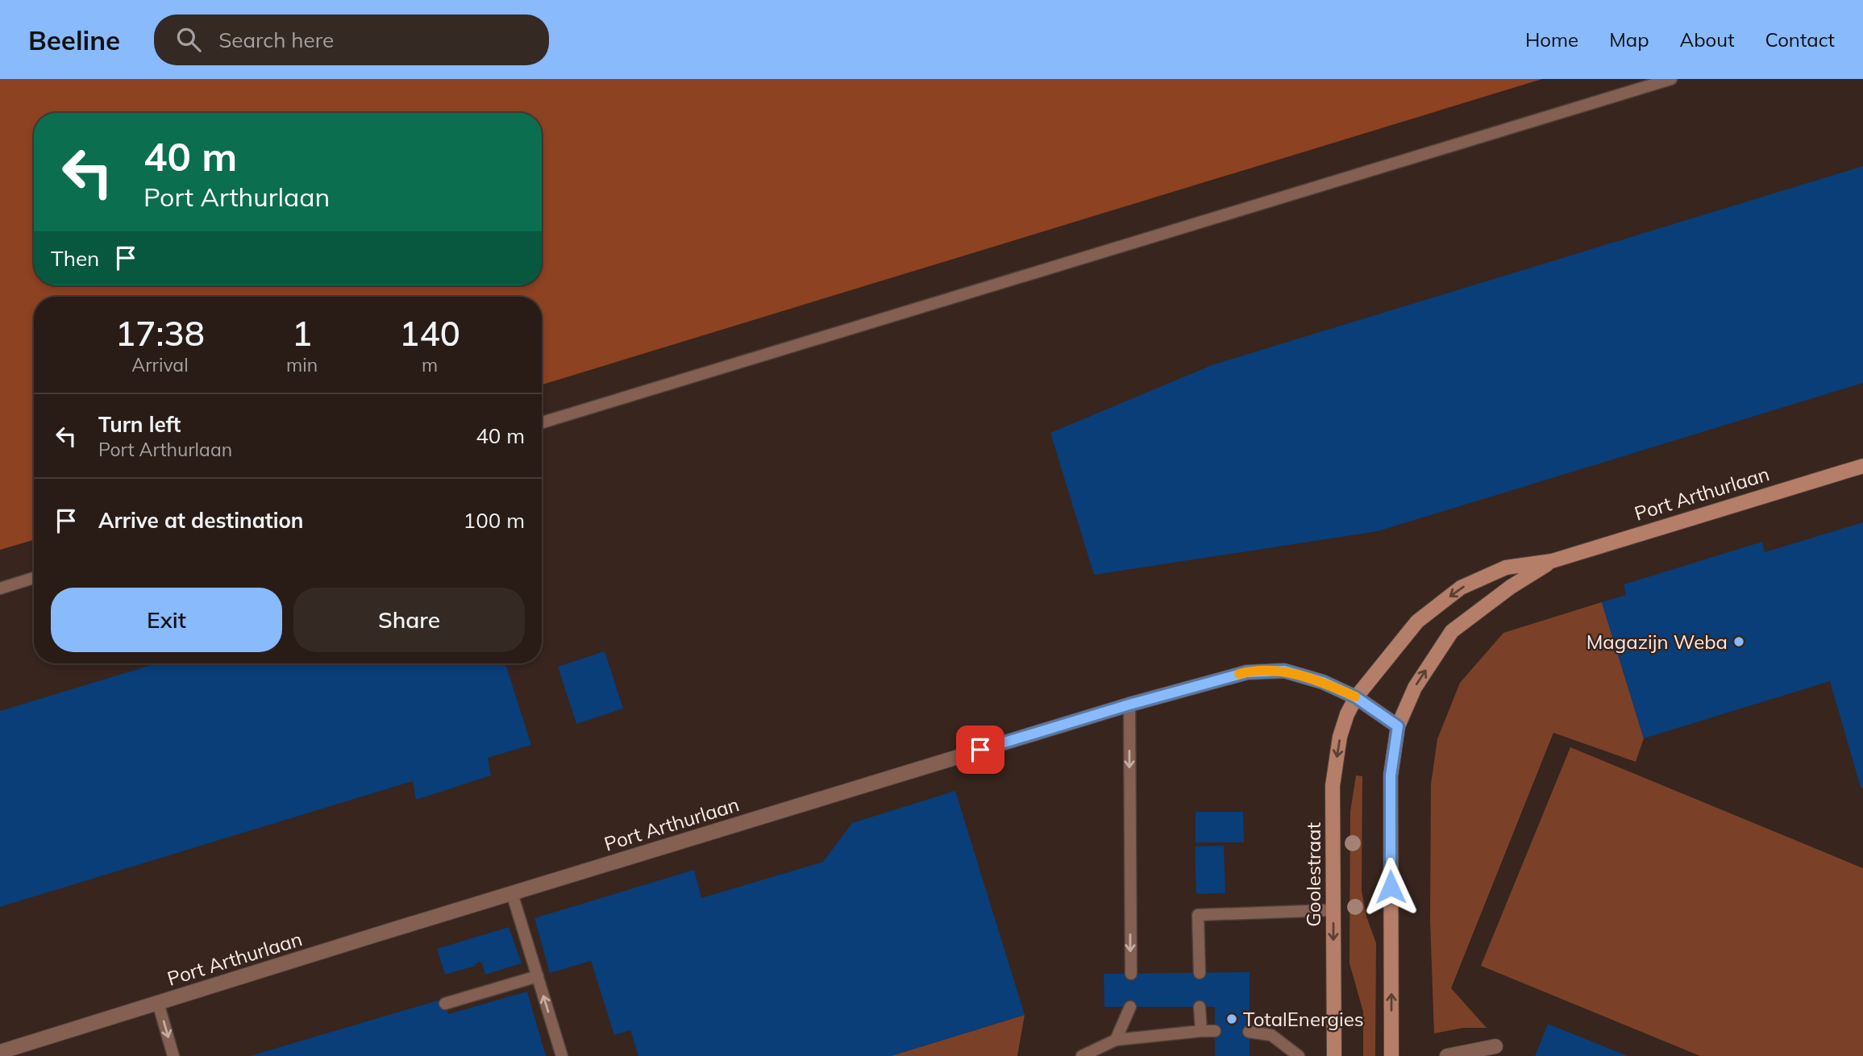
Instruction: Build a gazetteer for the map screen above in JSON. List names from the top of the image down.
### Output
{
  "streets": {
    "main road": ["Port Arthurlaan", "Goolestraat"]
  },
  "crossings": [
    ["Port Arthurlaan", "Goolestraat"]
  ],
  "places": ["Magazijn Weba", "TotalEnergies"],
  "page": {
    "header": "Beeline",
    "search": "Search here",
    "nav": [
      "Home",
      "Map",
      "About",
      "Contact"
    ],
    "turn": ["40 m", "Port Arthurlaan"],
    "then": "Then",
    "eta": [
      "17:38",
      "Arrival",
      "1",
      "min",
      "140",
      "m"
    ],
    "list": [
      {
        "name": "Turn left",
        "note": "Port Arthurlaan",
        "value": "40 m"
      },
      {
        "name": "Arrive at destination",
        "value": "100 m"
      }
    ],
    "buttons": ["Exit", "Share"]
  }
}
